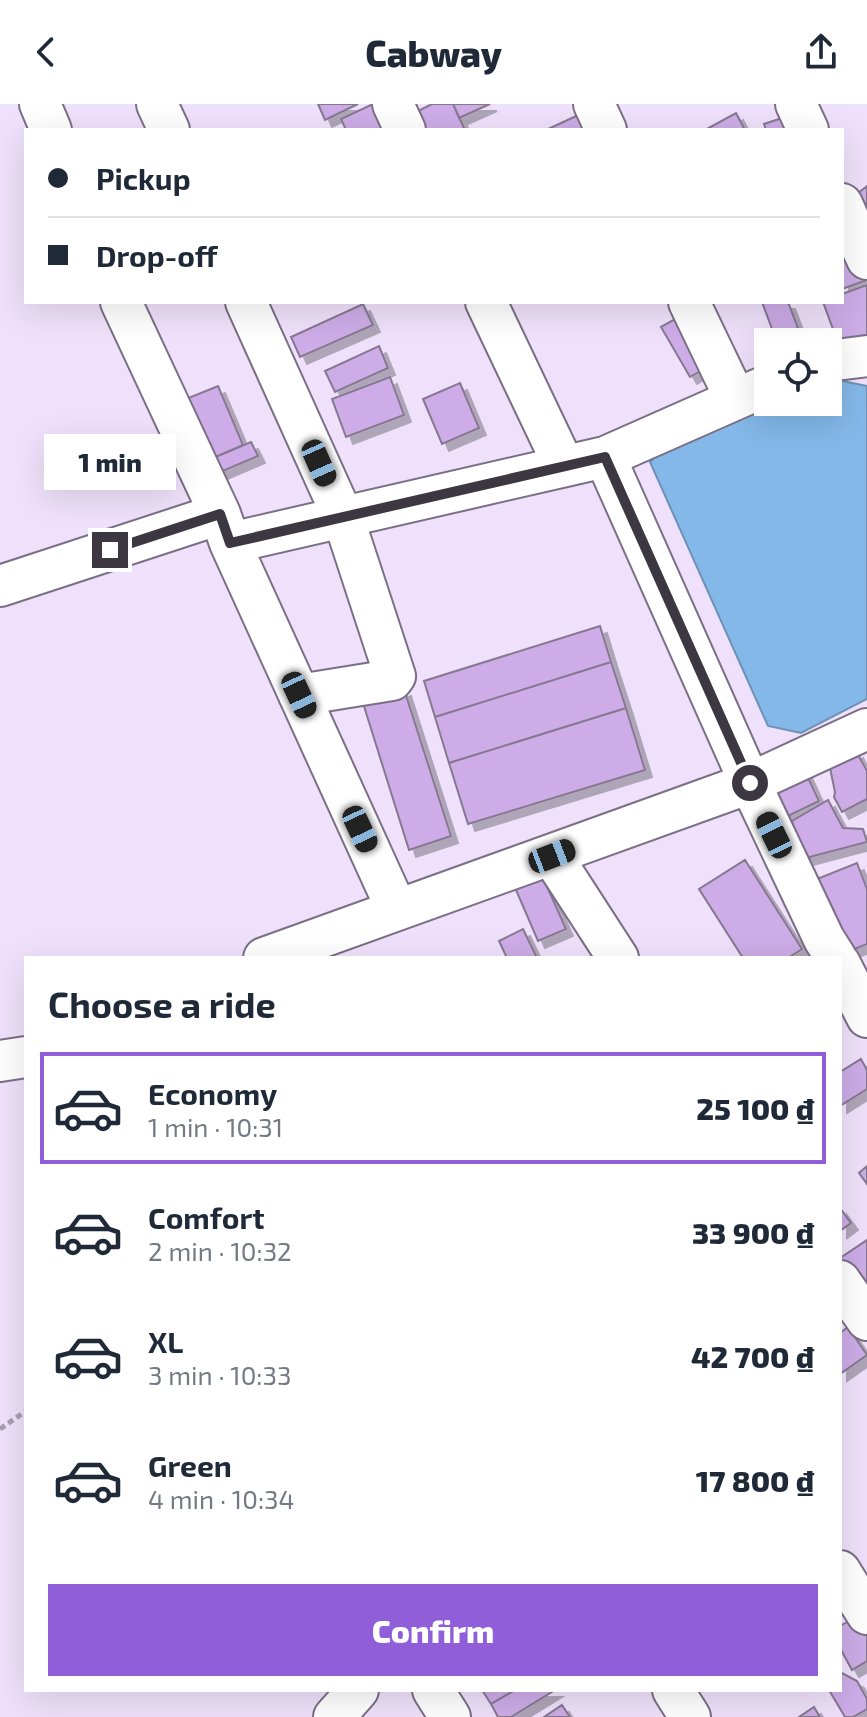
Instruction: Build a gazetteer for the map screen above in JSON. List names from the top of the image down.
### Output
{
  "page": {
    "header": "Cabway",
    "banner": ["Pickup", "Drop-off"],
    "bubble": "1 min",
    "heading": "Choose a ride",
    "list": [
      {
        "name": "Economy",
        "note": "1 min · 10:31",
        "value": "25 100 ₫"
      },
      {
        "name": "Comfort",
        "note": "2 min · 10:32",
        "value": "33 900 ₫"
      },
      {
        "name": "XL",
        "note": "3 min · 10:33",
        "value": "42 700 ₫"
      },
      {
        "name": "Green",
        "note": "4 min · 10:34",
        "value": "17 800 ₫"
      }
    ],
    "buttons": "Confirm"
  }
}
